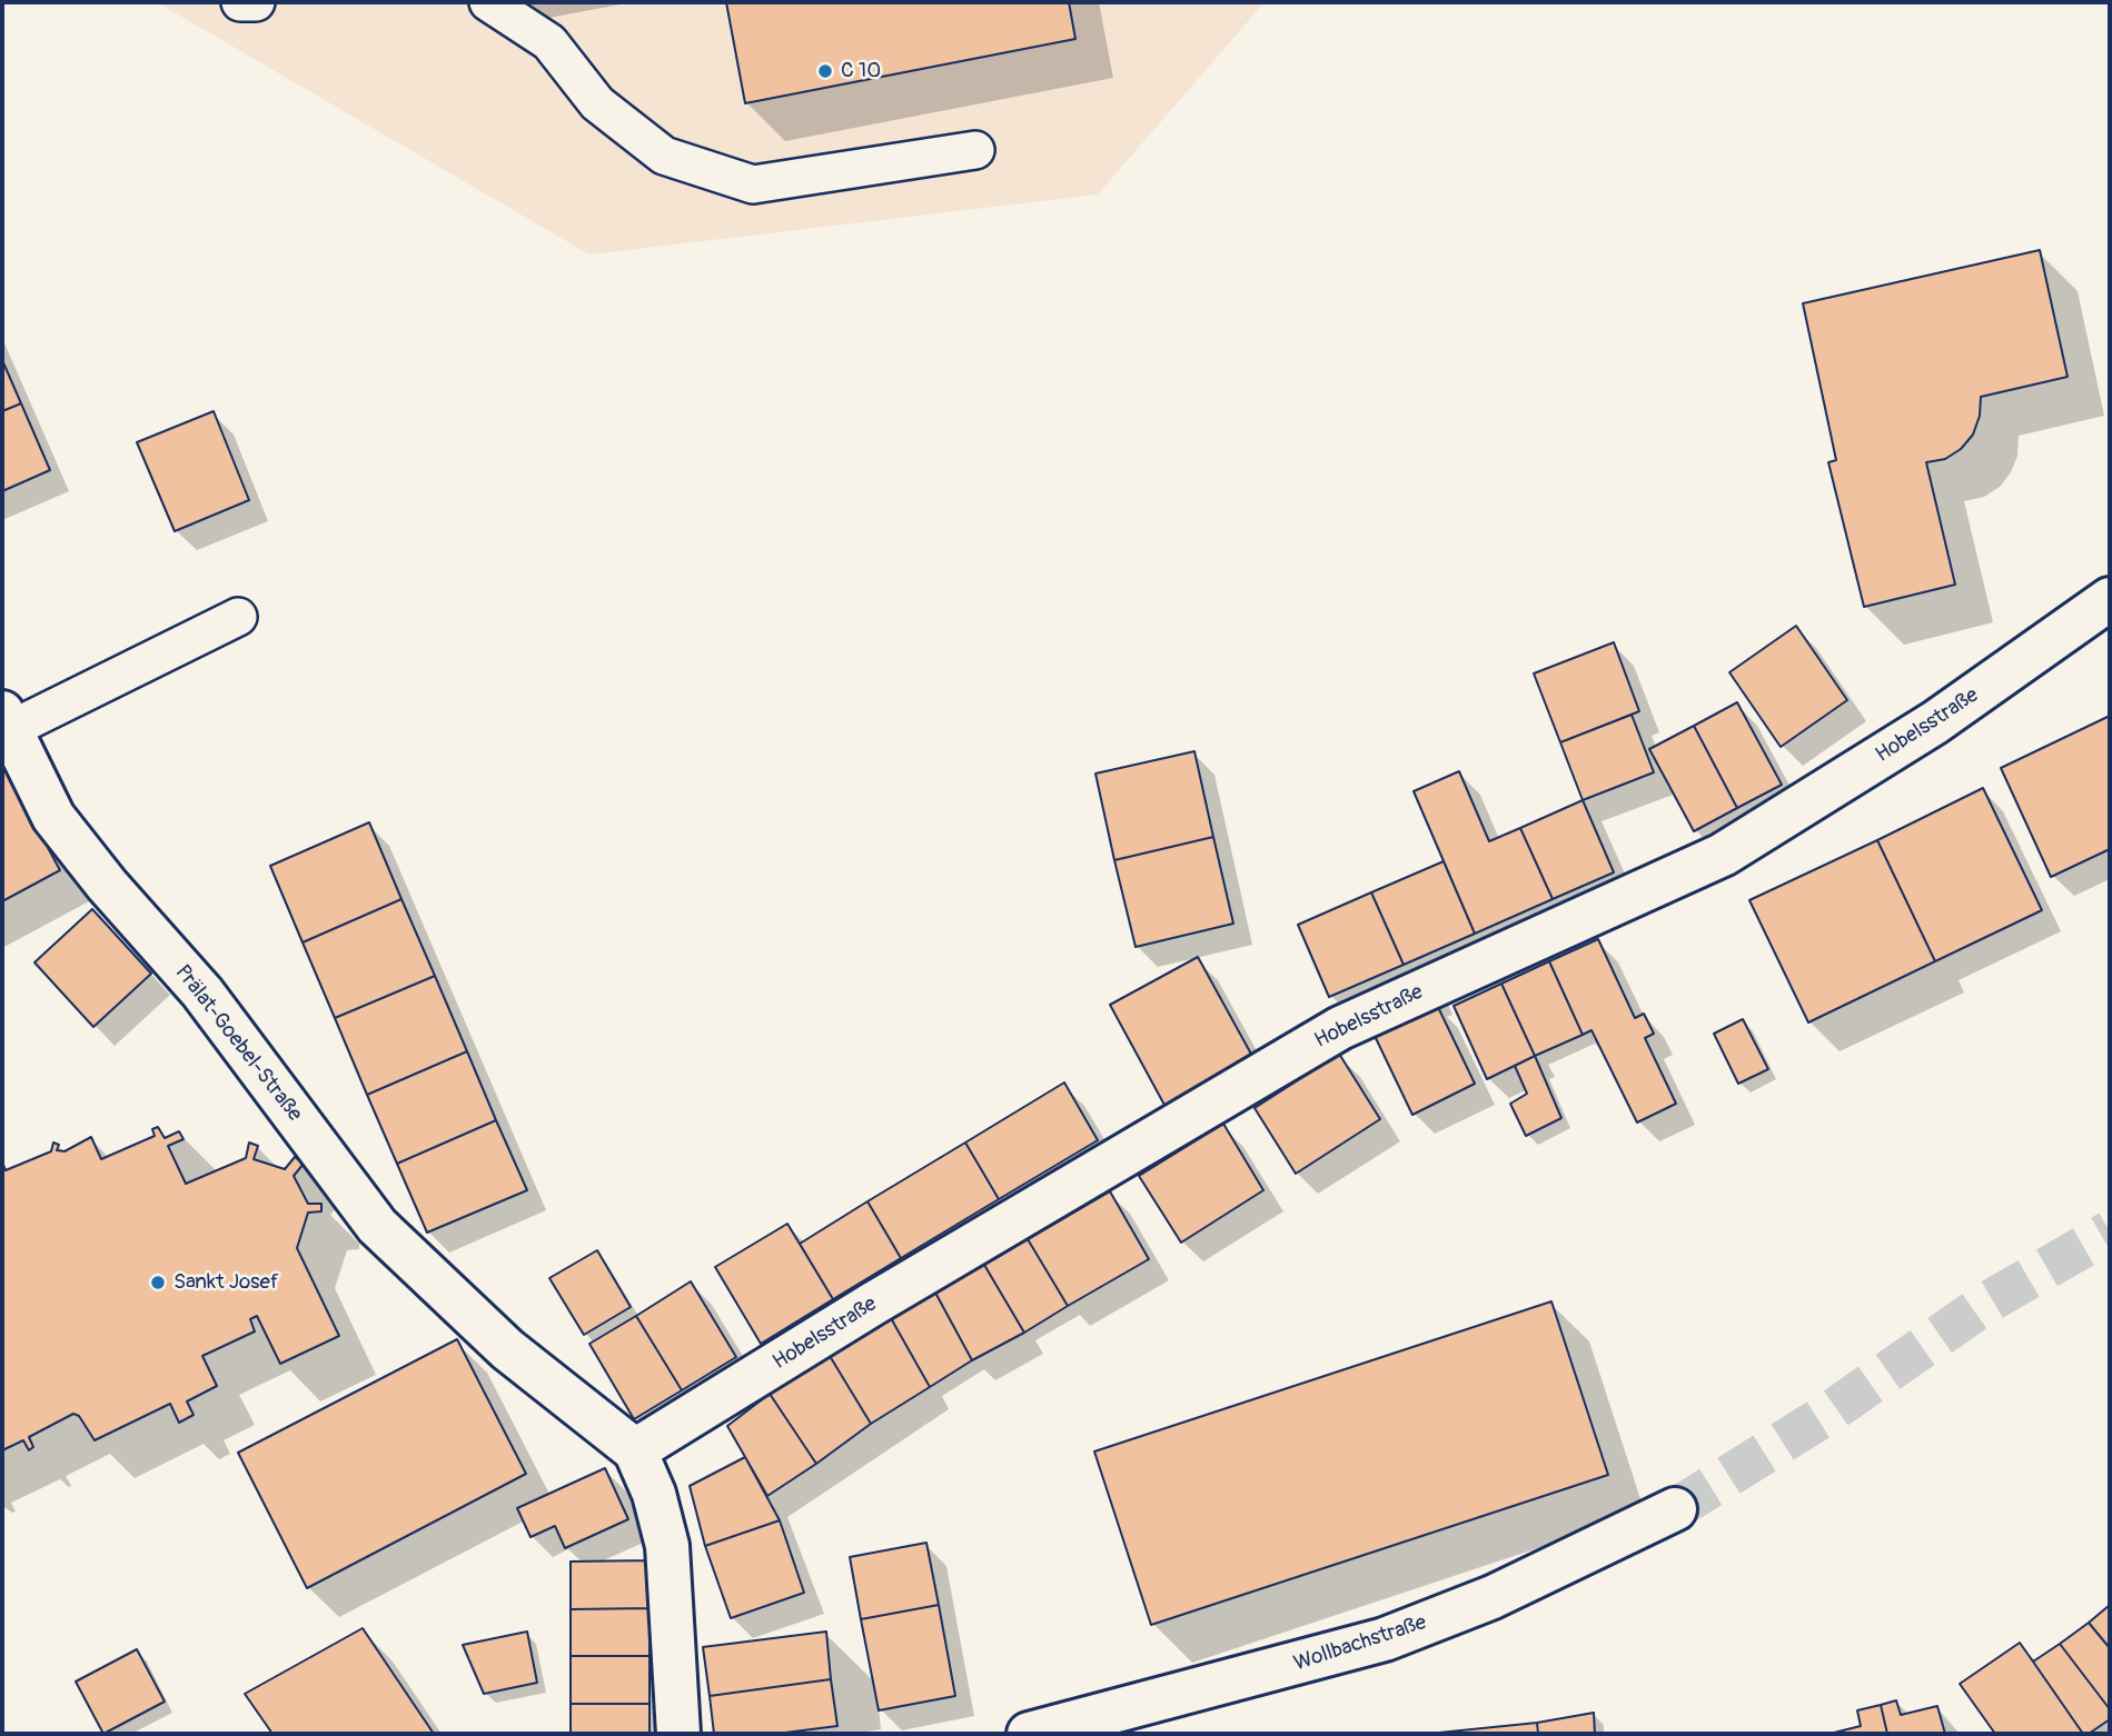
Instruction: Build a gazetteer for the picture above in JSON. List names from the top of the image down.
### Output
{
  "streets": {
    "street": ["Hobelsstraße", "Prälat-Goebel-Straße", "Wollbachstraße"]
  },
  "crossings": [
    ["Hobelsstraße", "Prälat-Goebel-Straße"]
  ],
  "places": ["C 10", "Sankt Josef"]
}
